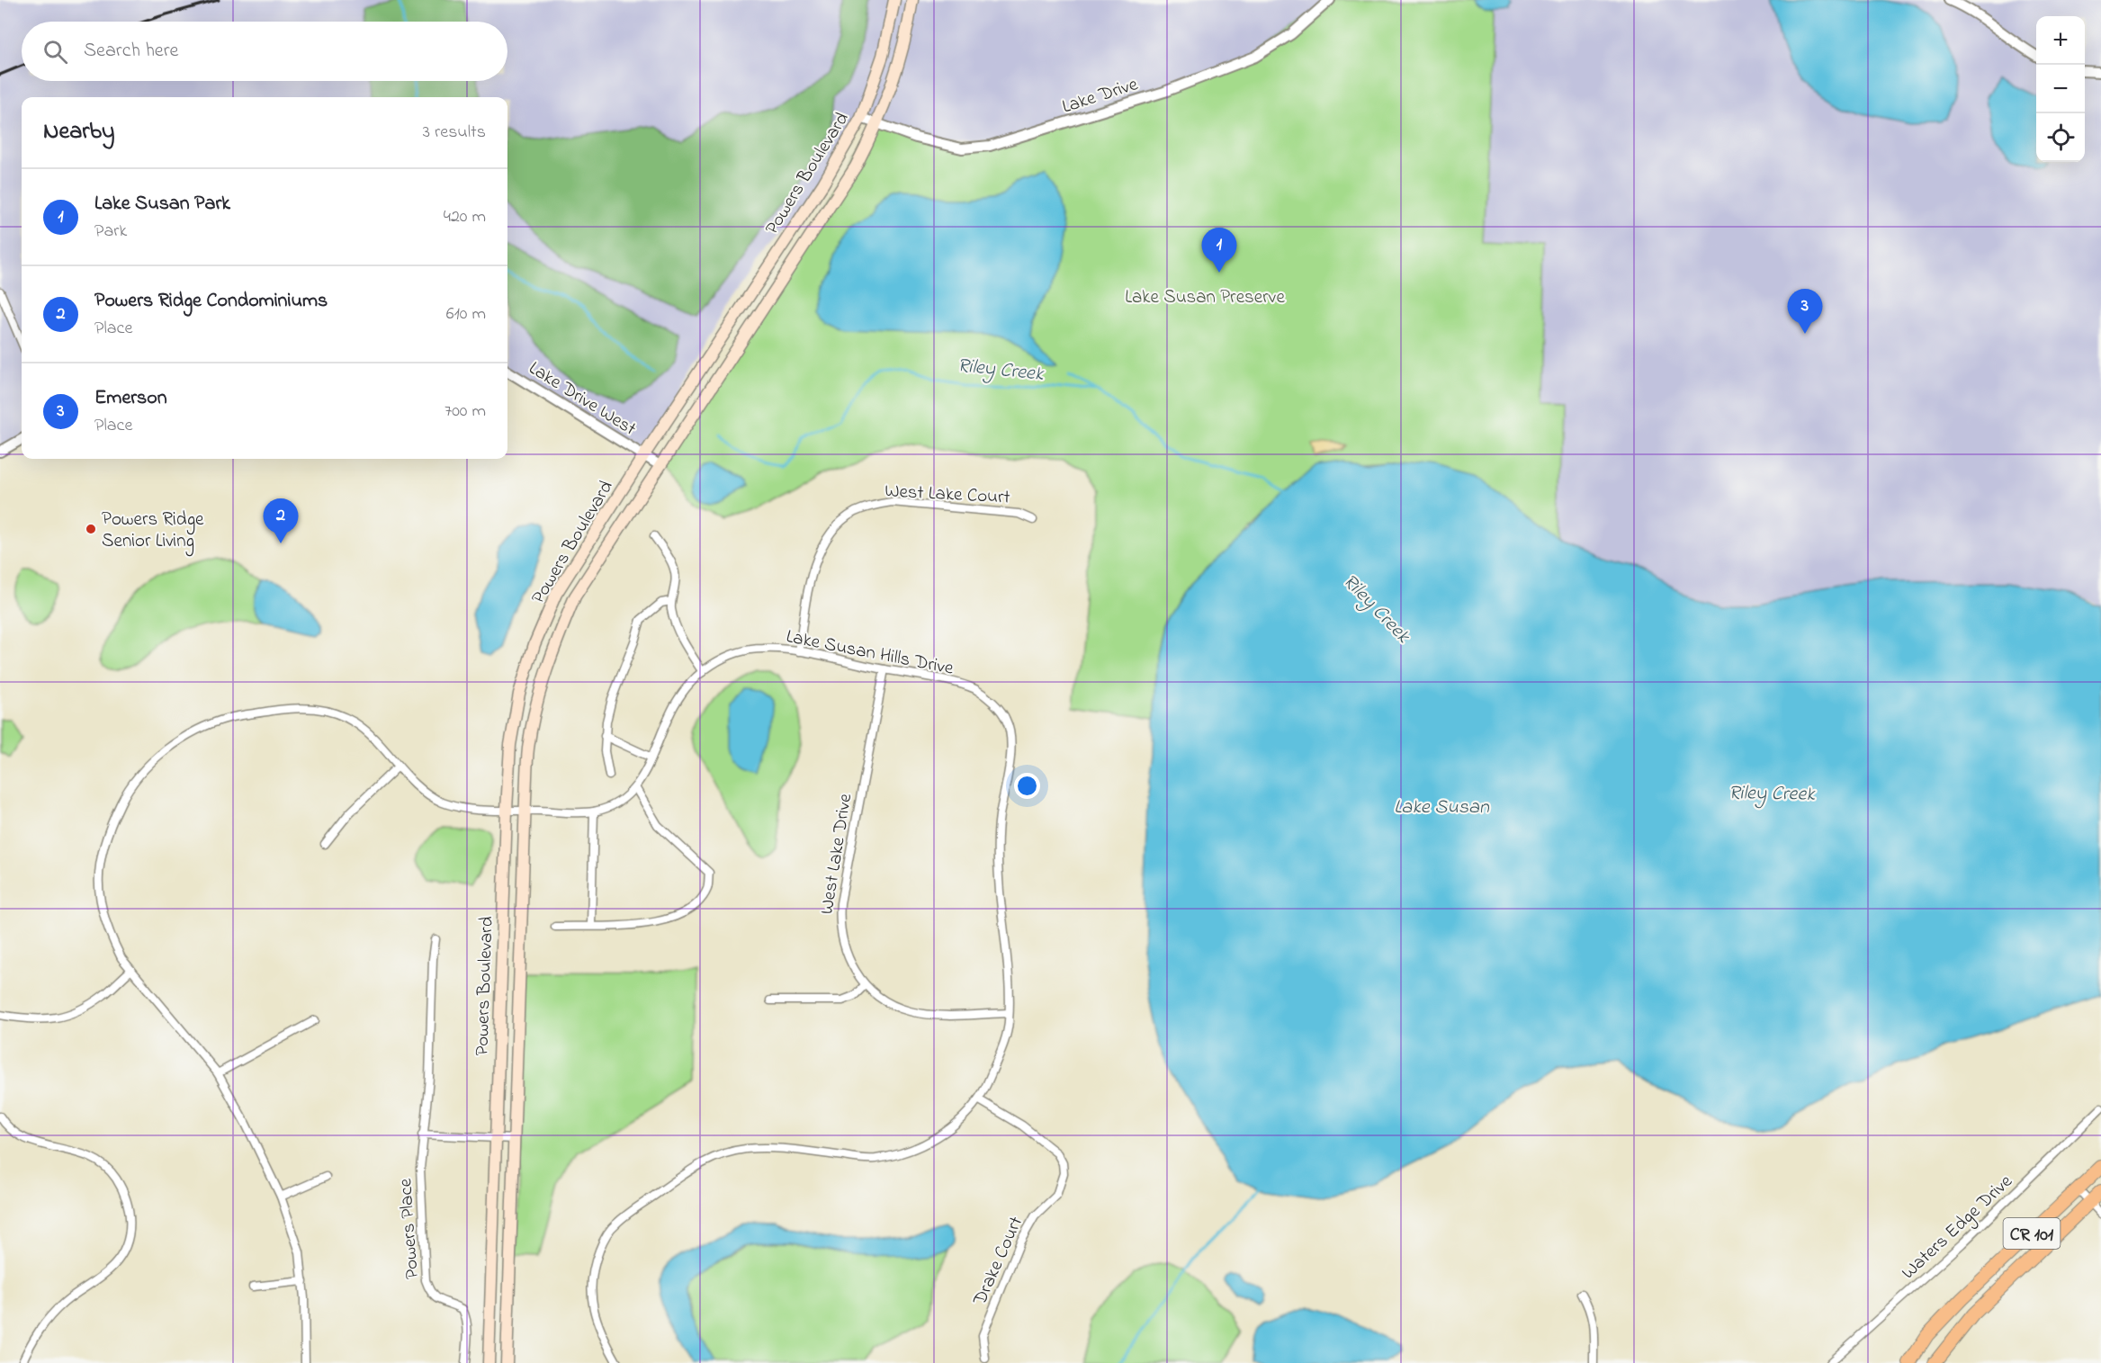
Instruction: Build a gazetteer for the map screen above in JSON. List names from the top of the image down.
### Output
{
  "streets": {
    "main road": ["Powers Boulevard", "CR 101"],
    "street": [
      "Lake Drive",
      "Lake Drive West",
      "West Lake Court",
      "Lake Susan Hills Drive",
      "West Lake Drive",
      "Waters Edge Drive",
      "Powers Place",
      "Drake Court"
    ]
  },
  "crossings": [
    ["Lake Drive", "Powers Boulevard"],
    ["Powers Boulevard", "Lake Drive West"],
    ["Powers Boulevard", "Lake Susan Hills Drive"],
    ["West Lake Court", "Lake Susan Hills Drive"],
    ["Lake Susan Hills Drive", "West Lake Drive"],
    ["Lake Susan Hills Drive", "Drake Court"]
  ],
  "water": ["Riley Creek", "Lake Susan"],
  "parks": ["Lake Susan Preserve"],
  "places": ["Powers Ridge Senior Living"],
  "page": {
    "map_buttons": ["+", "−"],
    "search": "Search here",
    "heading": ["Nearby", "3 results"],
    "list": [
      {
        "mark": "1",
        "name": "Lake Susan Park",
        "note": "Park",
        "value": "420 m"
      },
      {
        "mark": "2",
        "name": "Powers Ridge Condominiums",
        "note": "Place",
        "value": "610 m"
      },
      {
        "mark": "3",
        "name": "Emerson",
        "note": "Place",
        "value": "700 m"
      }
    ],
    "pins": ["1", "3", "2"]
  }
}
